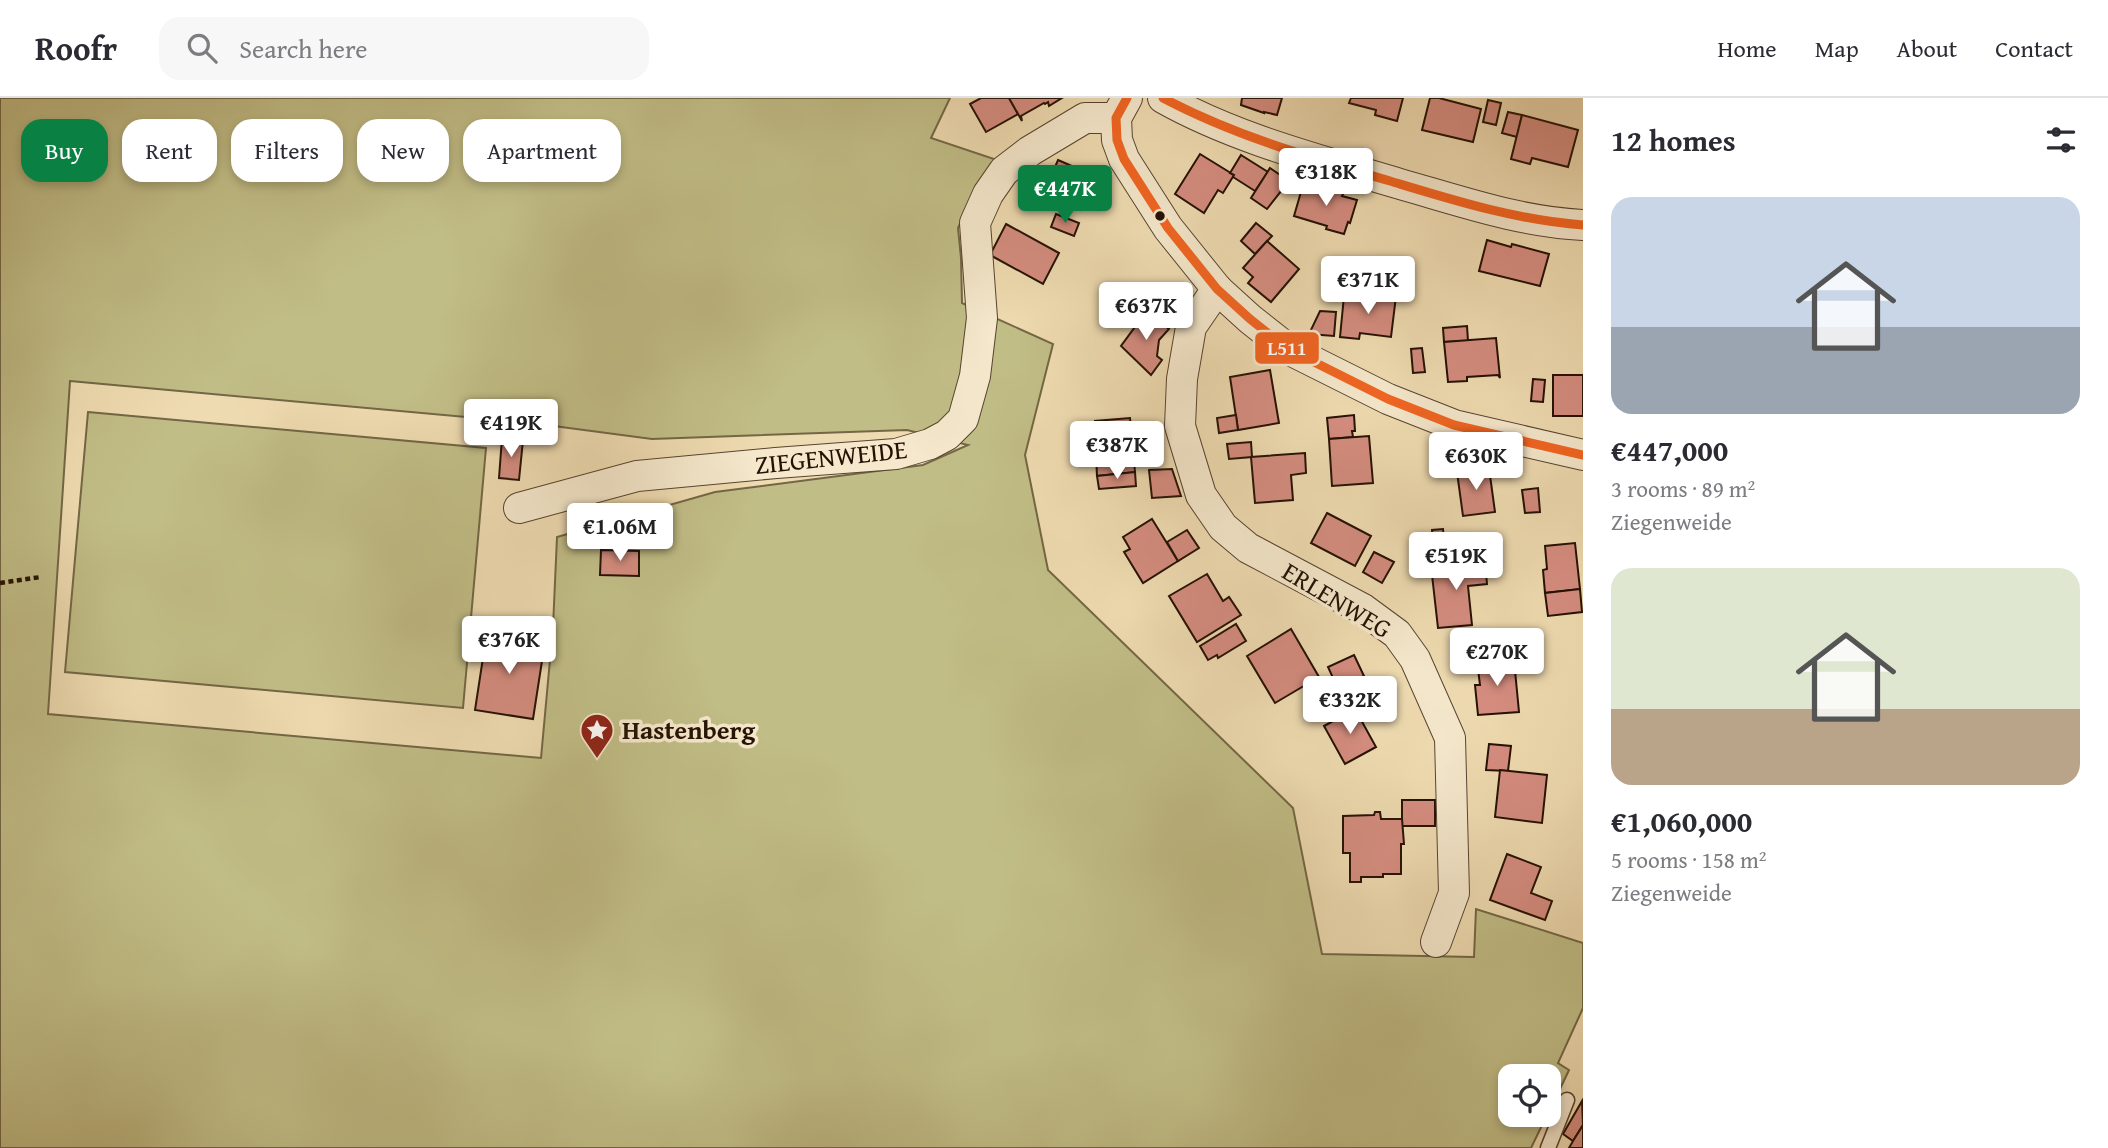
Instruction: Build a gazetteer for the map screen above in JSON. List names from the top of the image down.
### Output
{
  "streets": {
    "street": ["ZIEGENWEIDE", "ERLENWEG"]
  },
  "places": {
    "place": ["Hastenberg"]
  },
  "lines": ["transit line L511"],
  "page": {
    "header": "Roofr",
    "search": "Search here",
    "nav": [
      "Home",
      "Map",
      "About",
      "Contact"
    ],
    "heading": "12 homes",
    "chip": [
      "Buy",
      "Rent",
      "Filters",
      "New",
      "Apartment"
    ],
    "price": [
      "€318K",
      "€447K",
      "€371K",
      "€637K",
      "€419K",
      "€387K",
      "€630K",
      "€1.06M",
      "€519K",
      "€376K",
      "€270K",
      "€332K"
    ],
    "list": [
      {
        "name": "€447,000",
        "note": "3 rooms · 89 m² · Ziegenweide"
      },
      {
        "name": "€1,060,000",
        "note": "5 rooms · 158 m² · Ziegenweide"
      }
    ]
  }
}
